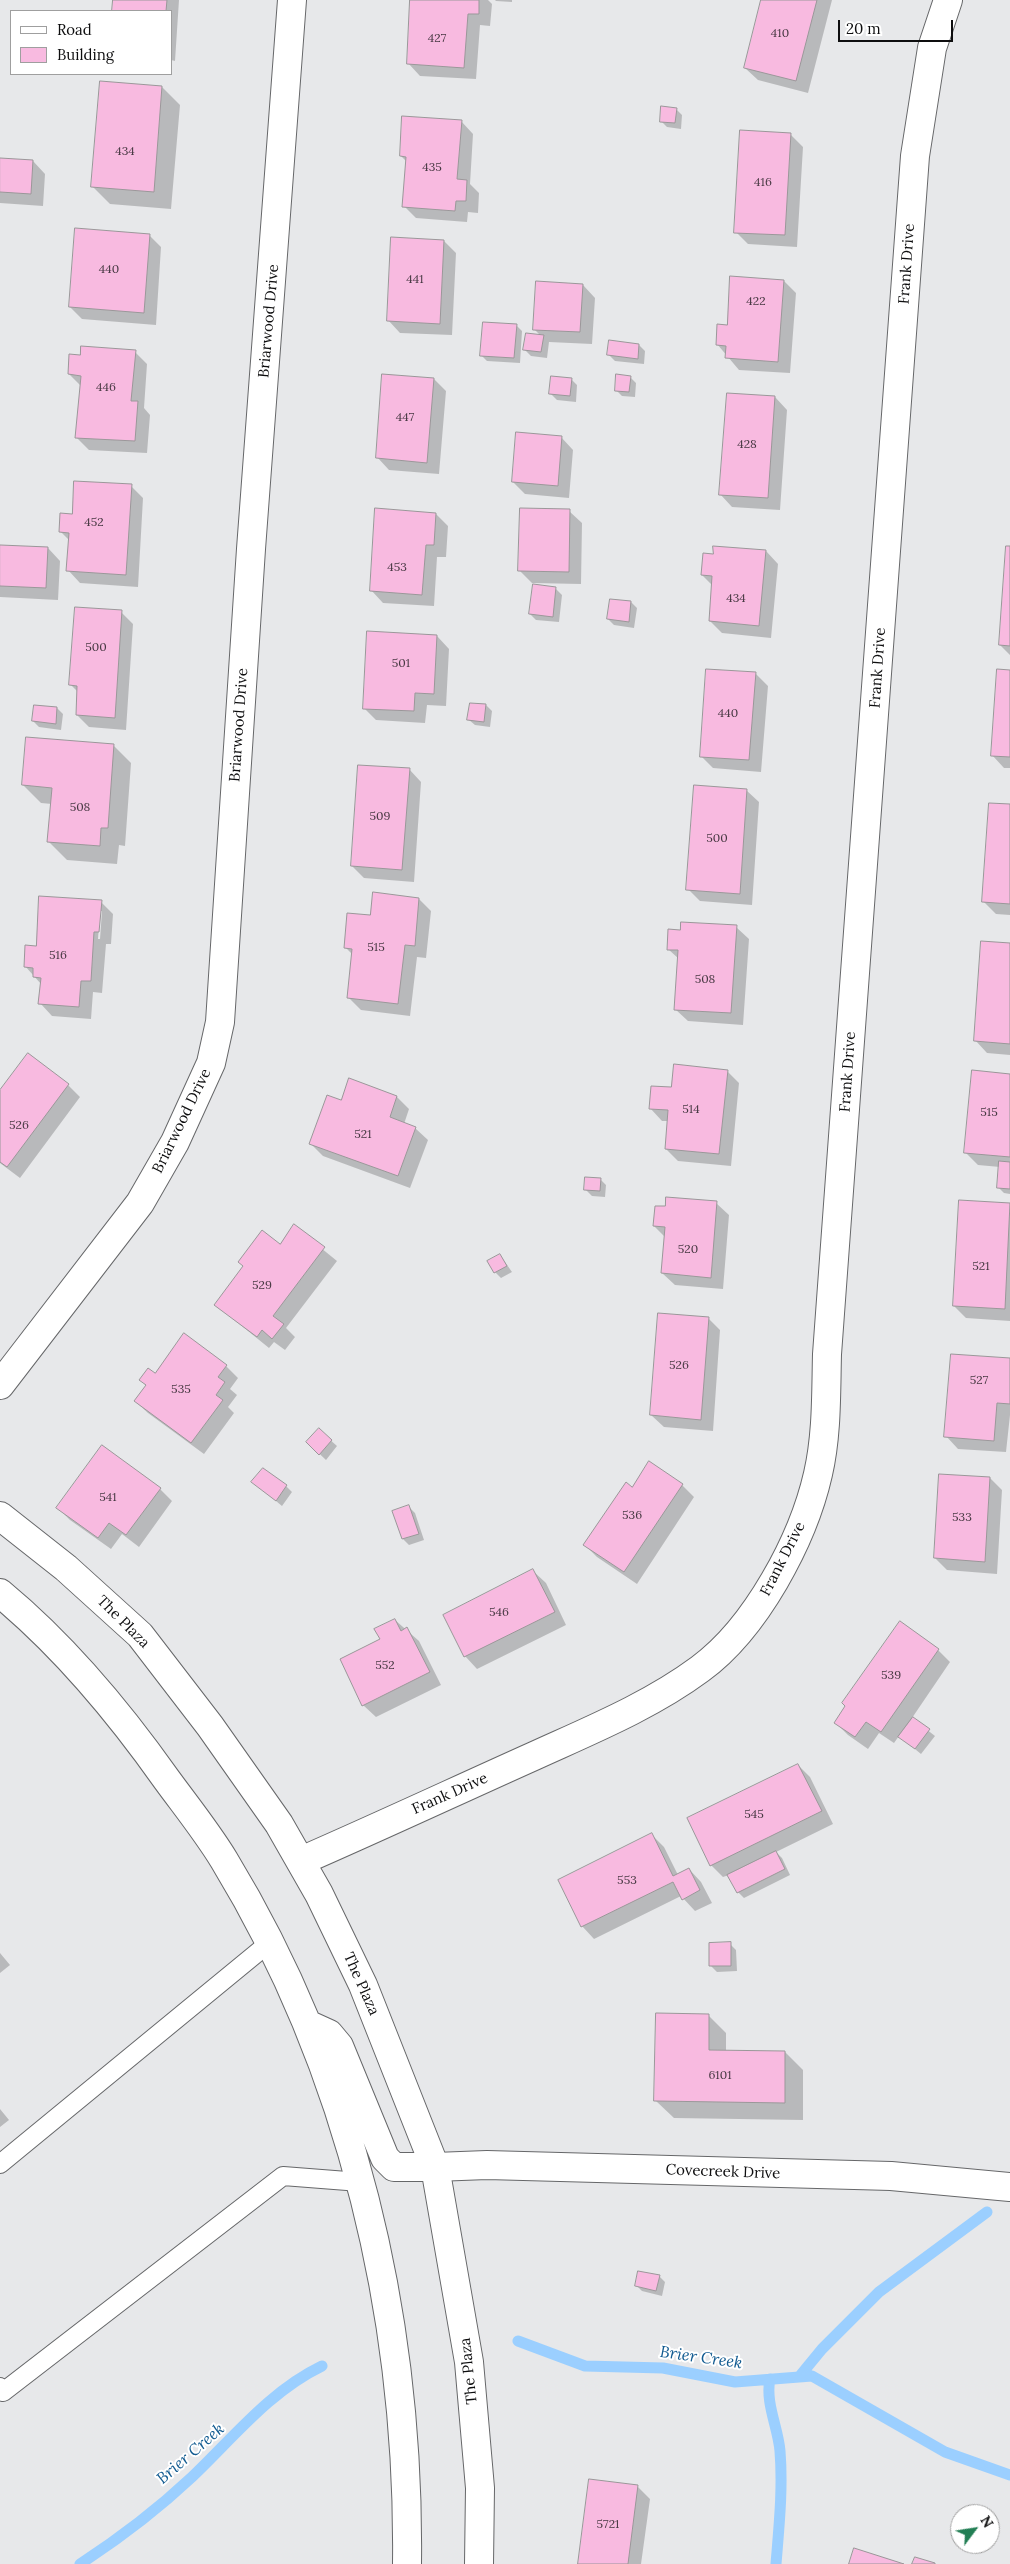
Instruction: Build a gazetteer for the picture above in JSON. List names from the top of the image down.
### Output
{
  "streets": {
    "street": [
      "Frank Drive",
      "Briarwood Drive",
      "The Plaza",
      "Covecreek Drive"
    ]
  },
  "crossings": [
    ["Frank Drive", "The Plaza"],
    ["The Plaza", "Covecreek Drive"]
  ],
  "water": ["Brier Creek"],
  "house_numbers": [
    "410",
    "427",
    "434",
    "435",
    "416",
    "440",
    "441",
    "422",
    "446",
    "447",
    "428",
    "452",
    "453",
    "434",
    "500",
    "501",
    "440",
    "508",
    "509",
    "500",
    "515",
    "516",
    "508",
    "514",
    "515",
    "526",
    "521",
    "520",
    "521",
    "529",
    "526",
    "527",
    "535",
    "541",
    "536",
    "533",
    "546",
    "552",
    "539",
    "545",
    "553",
    "6101",
    "5721"
  ],
  "legend": ["Road", "Building"],
  "scale_bar": "20 m",
  "north": "top right"
}
